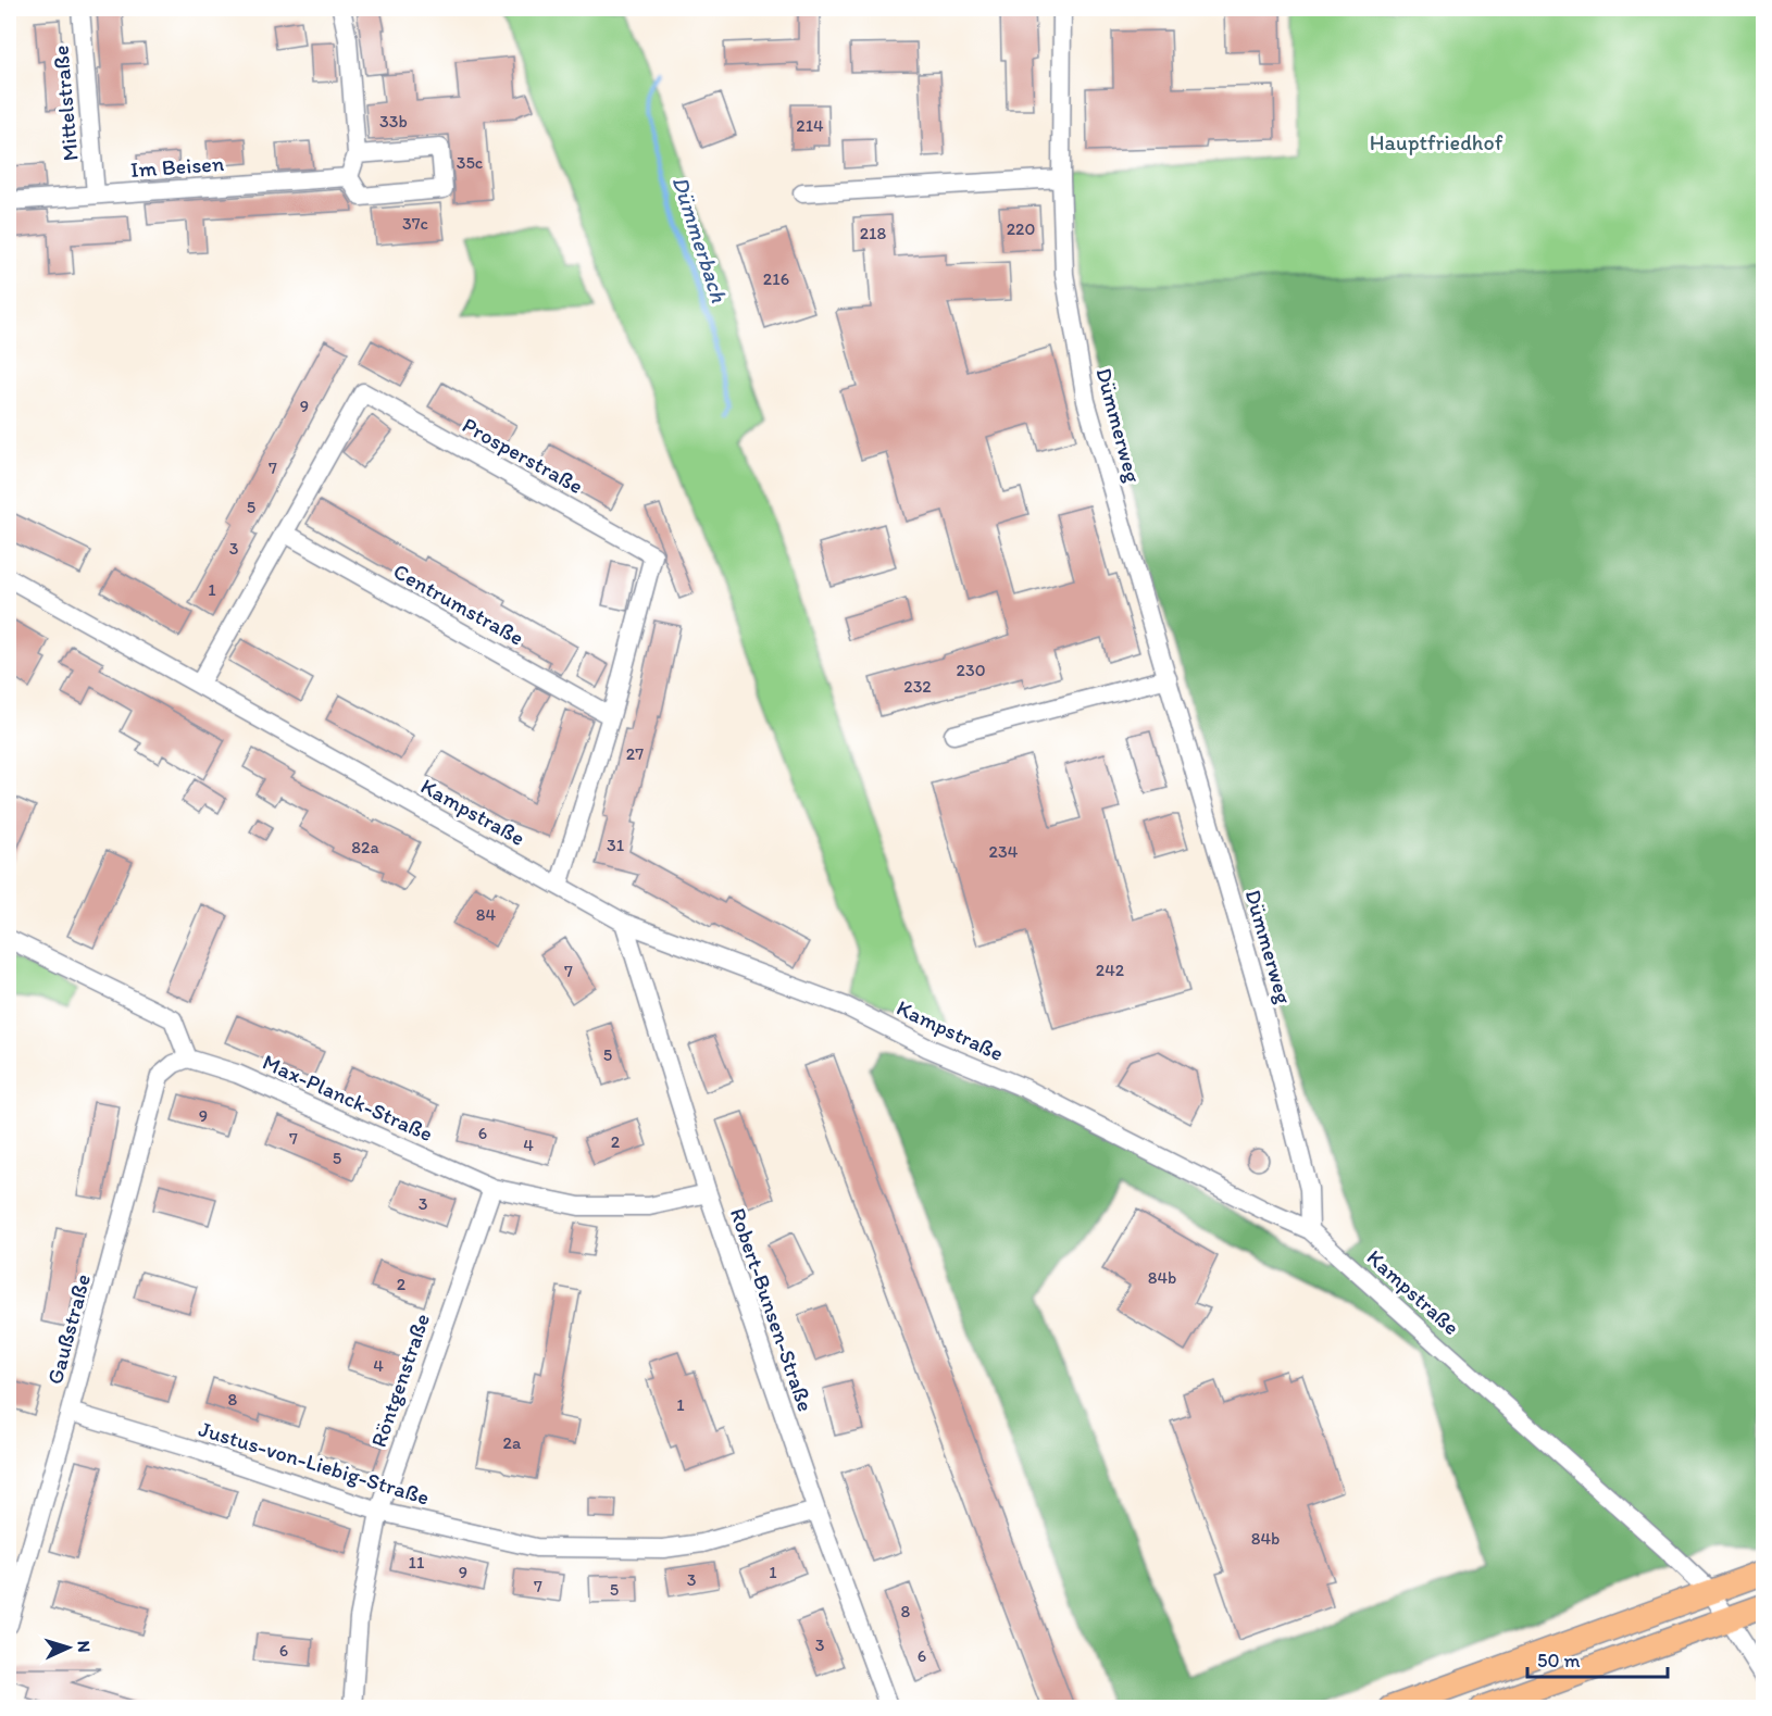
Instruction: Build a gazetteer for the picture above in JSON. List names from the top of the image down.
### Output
{
  "streets": {
    "street": [
      "Mittelstraße",
      "Im Beisen",
      "Dümmerweg",
      "Prosperstraße",
      "Centrumstraße",
      "Kampstraße",
      "Max-Planck-Straße",
      "Robert-Bunsen-Straße",
      "Gaußstraße",
      "Röntgenstraße",
      "Justus-von-Liebig-Straße"
    ]
  },
  "crossings": [
    ["Mittelstraße", "Im Beisen"],
    ["Dümmerweg", "Kampstraße"],
    ["Prosperstraße", "Centrumstraße"],
    ["Prosperstraße", "Kampstraße"],
    ["Kampstraße", "Robert-Bunsen-Straße"],
    ["Max-Planck-Straße", "Robert-Bunsen-Straße"],
    ["Max-Planck-Straße", "Gaußstraße"],
    ["Max-Planck-Straße", "Röntgenstraße"],
    ["Robert-Bunsen-Straße", "Justus-von-Liebig-Straße"],
    ["Gaußstraße", "Justus-von-Liebig-Straße"],
    ["Röntgenstraße", "Justus-von-Liebig-Straße"]
  ],
  "water": ["Dümmerbach"],
  "parks": ["Hauptfriedhof"],
  "house_numbers": [
    "33b",
    "214",
    "35c",
    "37c",
    "220",
    "218",
    "216",
    "9",
    "7",
    "5",
    "3",
    "1",
    "230",
    "232",
    "27",
    "31",
    "82a",
    "234",
    "84",
    "242",
    "7",
    "5",
    "9",
    "6",
    "7",
    "2",
    "4",
    "5",
    "3",
    "84b",
    "2",
    "4",
    "8",
    "1",
    "2a",
    "84b",
    "11",
    "9",
    "1",
    "3",
    "7",
    "5",
    "8",
    "3",
    "6",
    "6"
  ],
  "scale_bar": "50 m",
  "north": "right"
}
